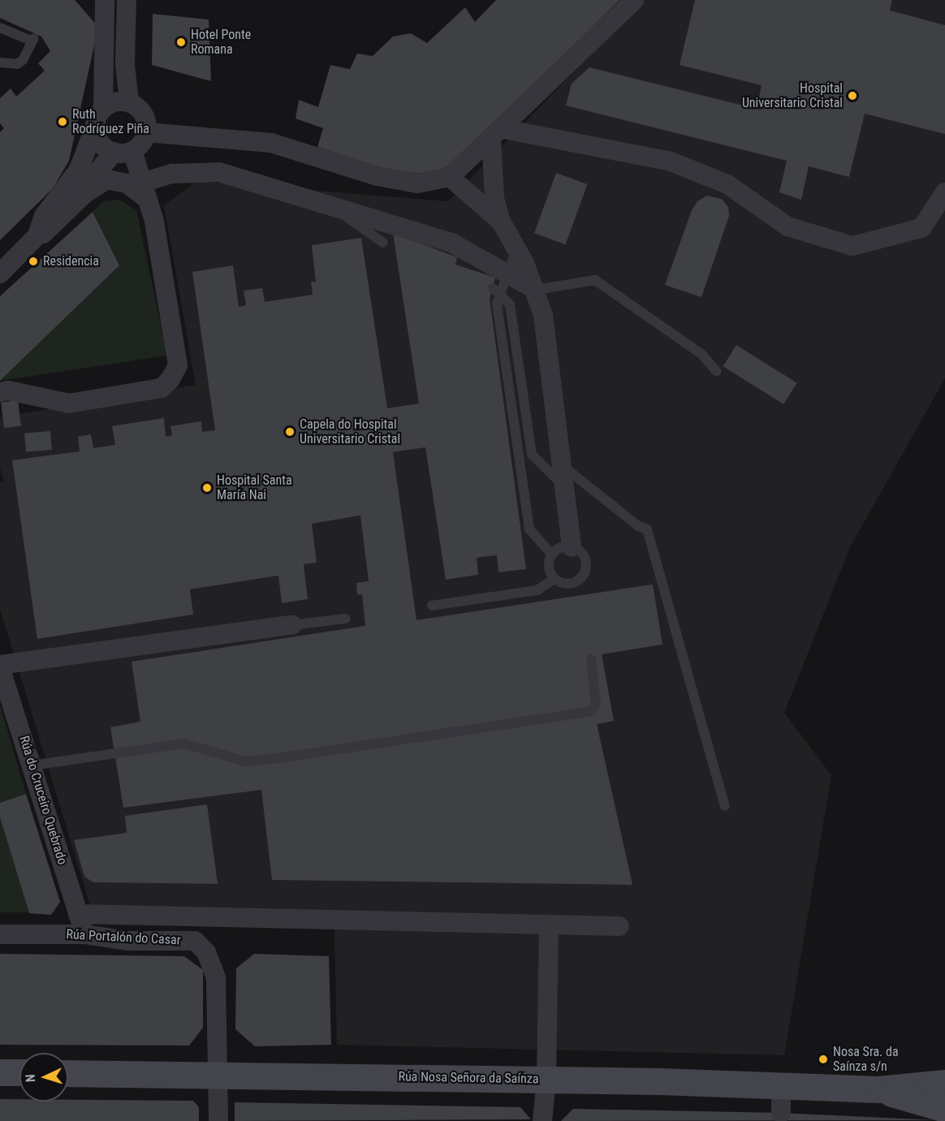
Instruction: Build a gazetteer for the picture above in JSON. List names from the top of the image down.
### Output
{
  "streets": {
    "street": ["Rúa do Cruceiro Quebrado", "Rúa Portalón do Casar", "Rúa Nosa Señora da Saínza"]
  },
  "crossings": [
    ["Rúa do Cruceiro Quebrado", "Rúa Portalón do Casar"],
    ["Rúa Portalón do Casar", "Rúa Nosa Señora da Saínza"]
  ],
  "places": [
    "Hotel Ponte Romana",
    "Hospital Universitario Cristal",
    "Ruth Rodríguez Piña",
    "Residencia",
    "Capela do Hospital Universitario Cristal",
    "Hospital Santa María Nai",
    "Nosa Sra. da Saínza s/n"
  ],
  "north": "left"
}
